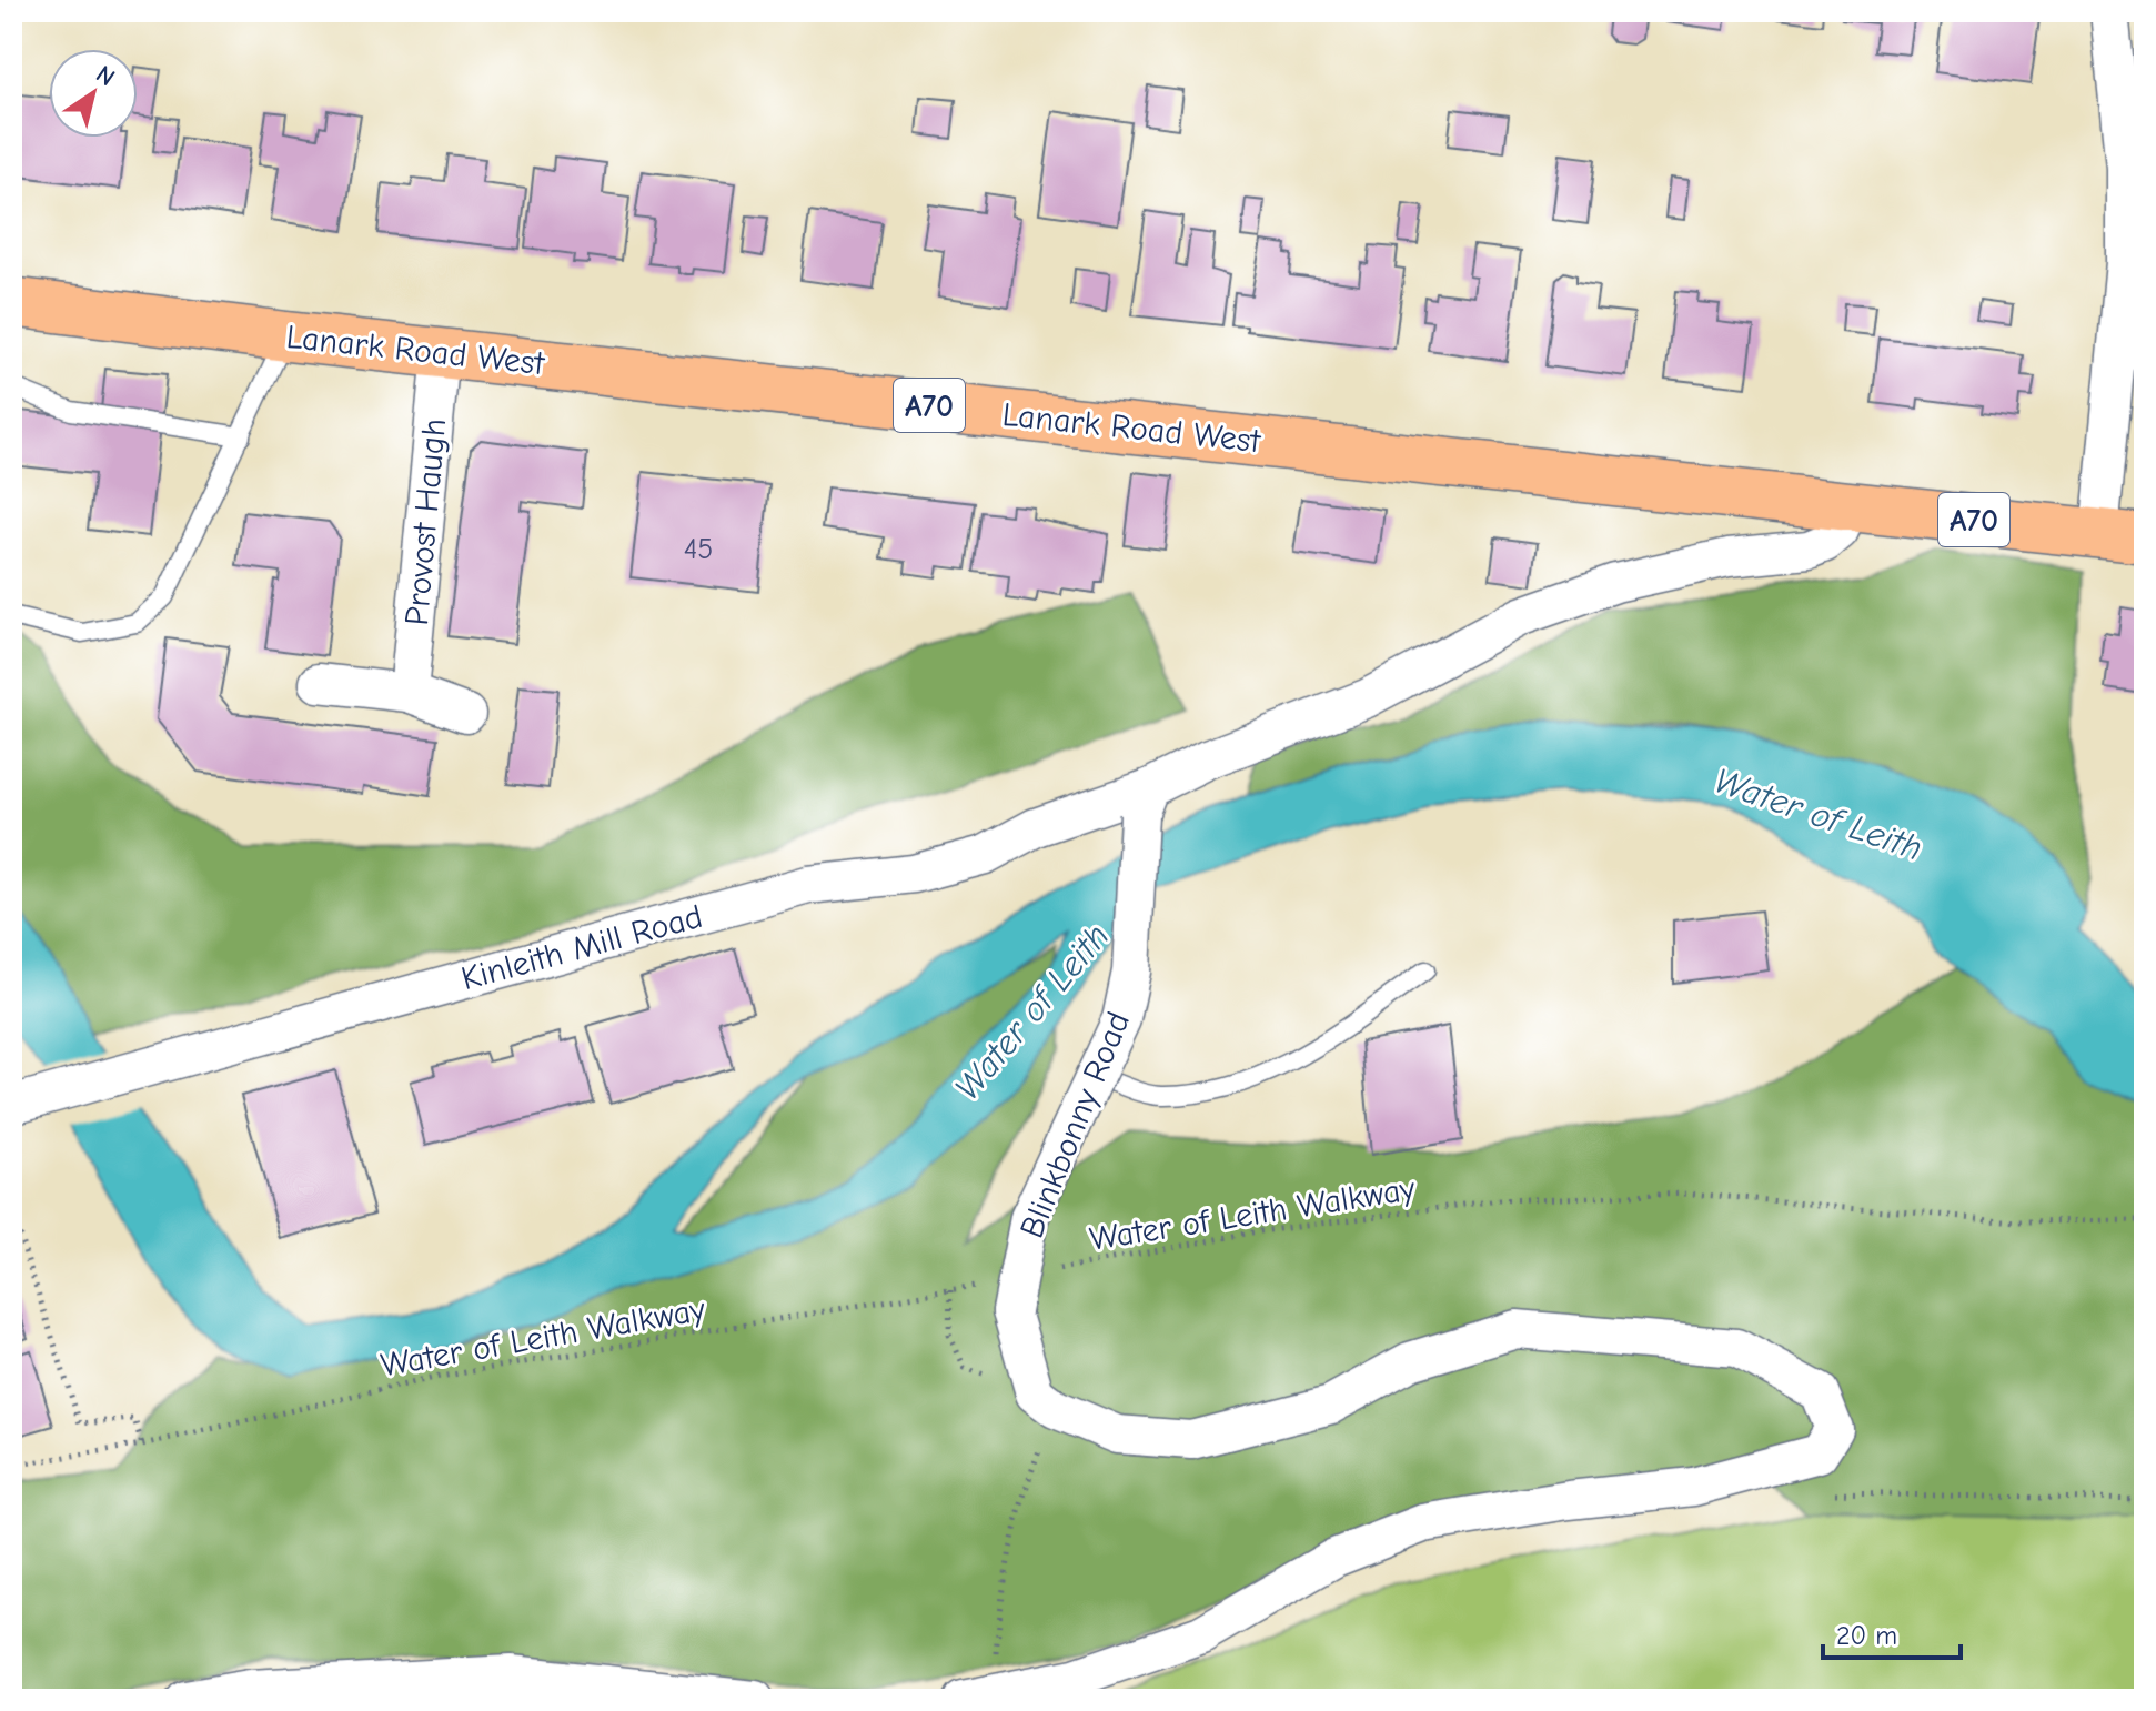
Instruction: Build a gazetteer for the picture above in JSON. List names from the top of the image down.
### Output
{
  "streets": {
    "main road": ["Lanark Road West", "A70"],
    "street": ["Provost Haugh", "Kinleith Mill Road", "Blinkbonny Road"],
    "path": ["Water of Leith Walkway"]
  },
  "crossings": [
    ["Lanark Road West", "Provost Haugh"],
    ["Kinleith Mill Road", "Blinkbonny Road"]
  ],
  "water": ["Water of Leith"],
  "house_numbers": ["45"],
  "scale_bar": "20 m",
  "north": "top right"
}
